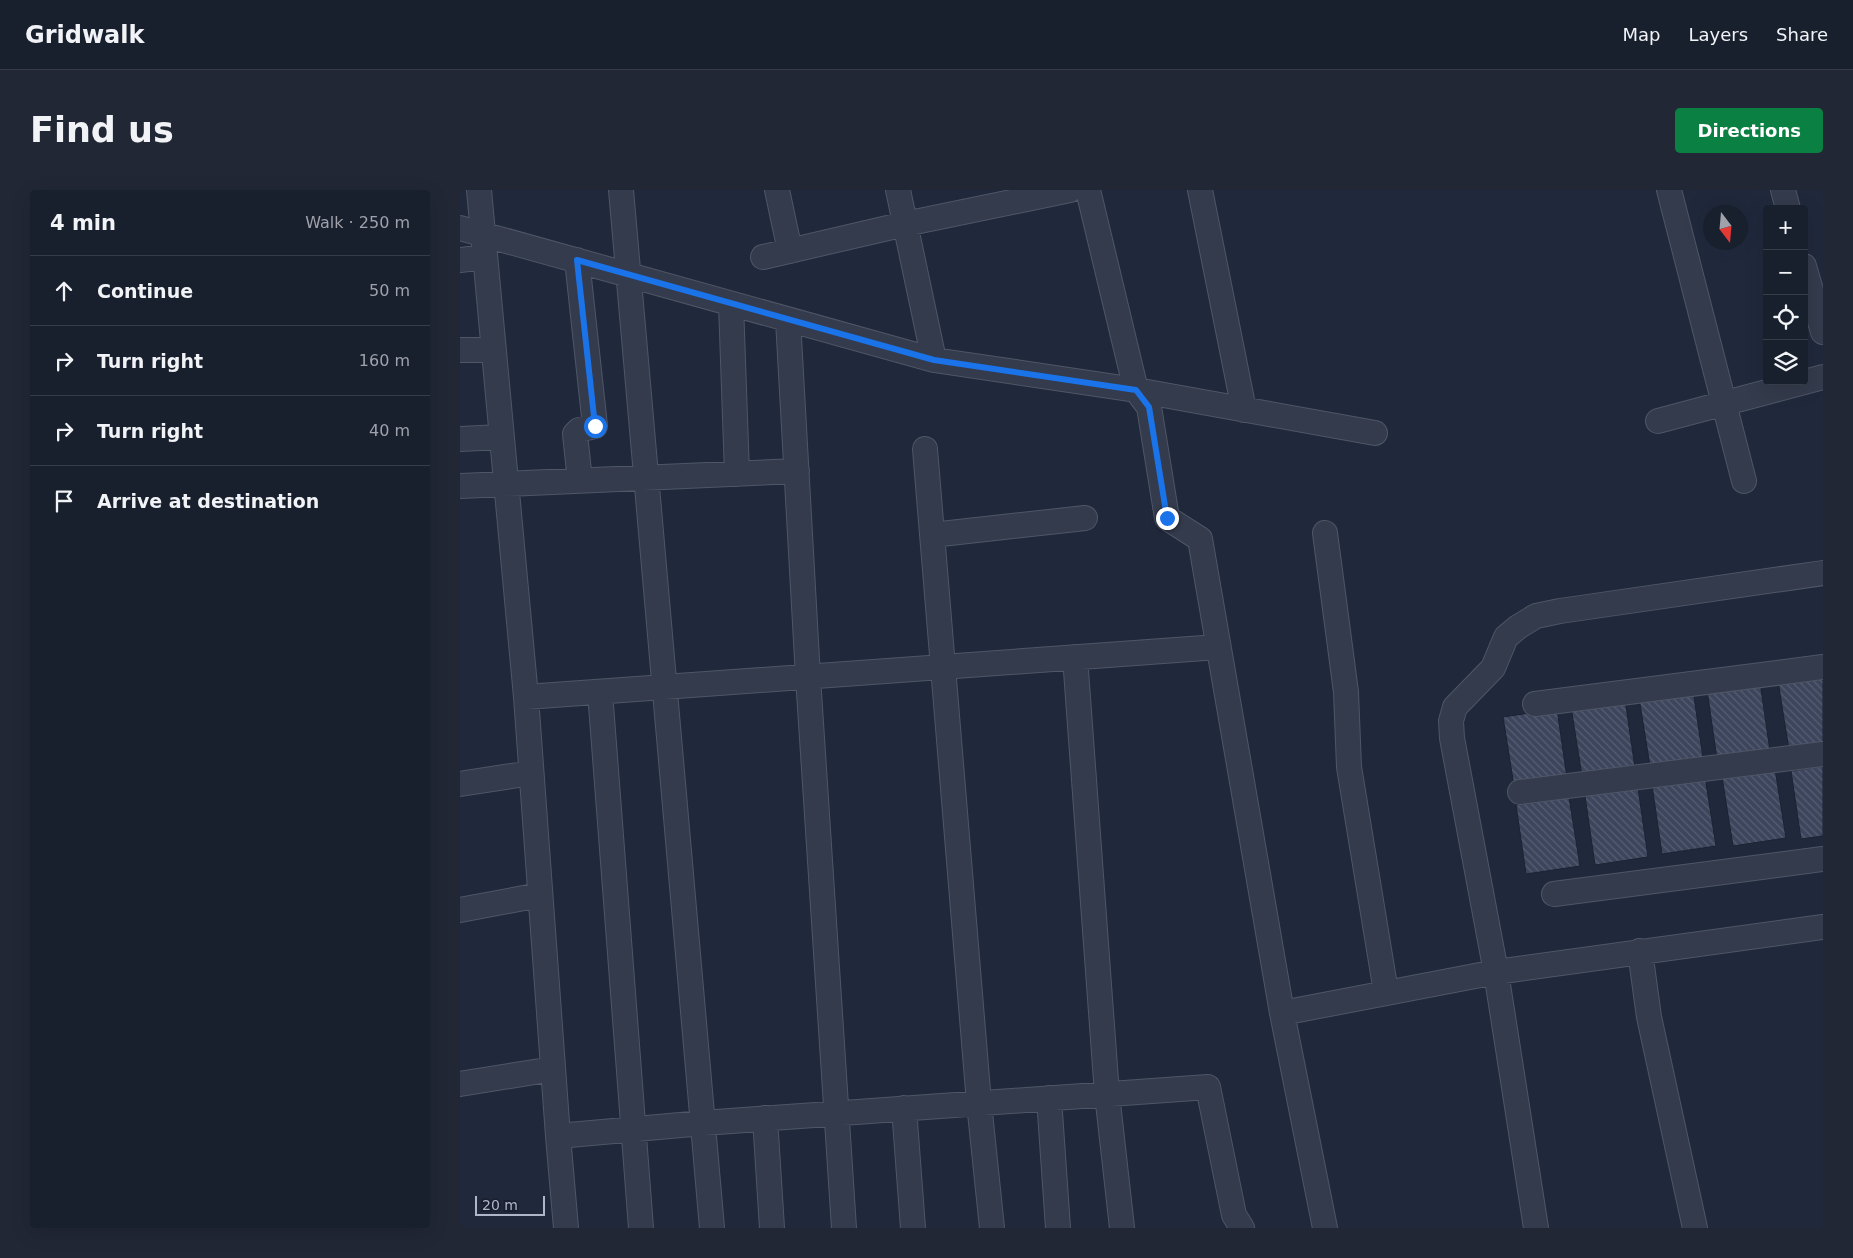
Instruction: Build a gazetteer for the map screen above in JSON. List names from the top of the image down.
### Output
{
  "scale_bar": "20 m",
  "north": "bottom",
  "page": {
    "header": "Gridwalk",
    "nav": ["Map", "Layers", "Share"],
    "buttons": "Directions",
    "title": "Find us",
    "heading": ["4 min", "Walk · 250 m"],
    "map_buttons": ["+", "−"],
    "list": [
      ["Continue", "50 m"],
      ["Turn right", "160 m"],
      ["Turn right", "40 m"],
      "Arrive at destination"
    ],
    "scale": "20 m"
  }
}
